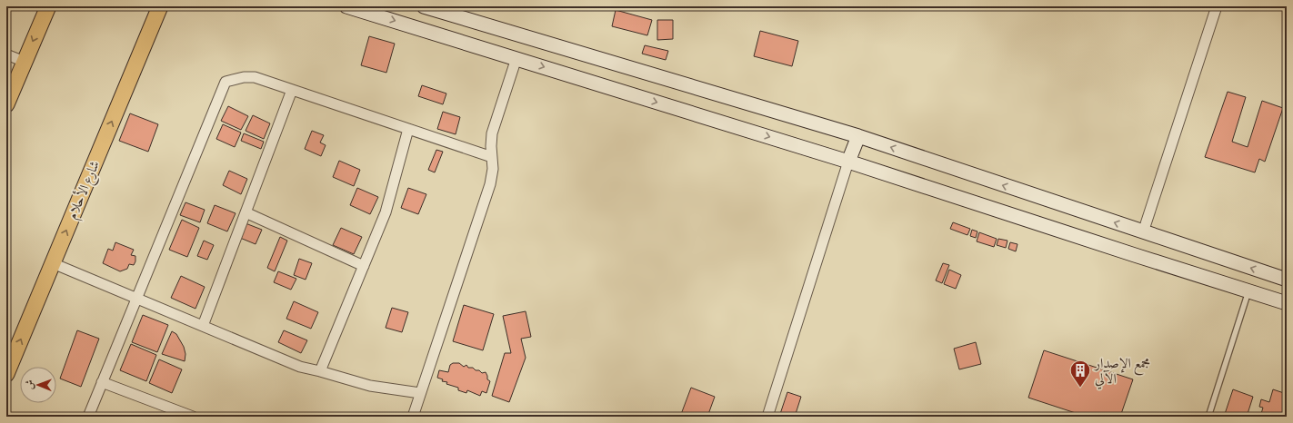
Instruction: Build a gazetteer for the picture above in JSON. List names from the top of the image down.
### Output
{
  "streets": {
    "main road": ["شارع الأحلام"]
  },
  "one_way": ["شارع الأحلام"],
  "places": {
    "building": ["مجمع الإصدار الآلي"]
  },
  "north": "left"
}
